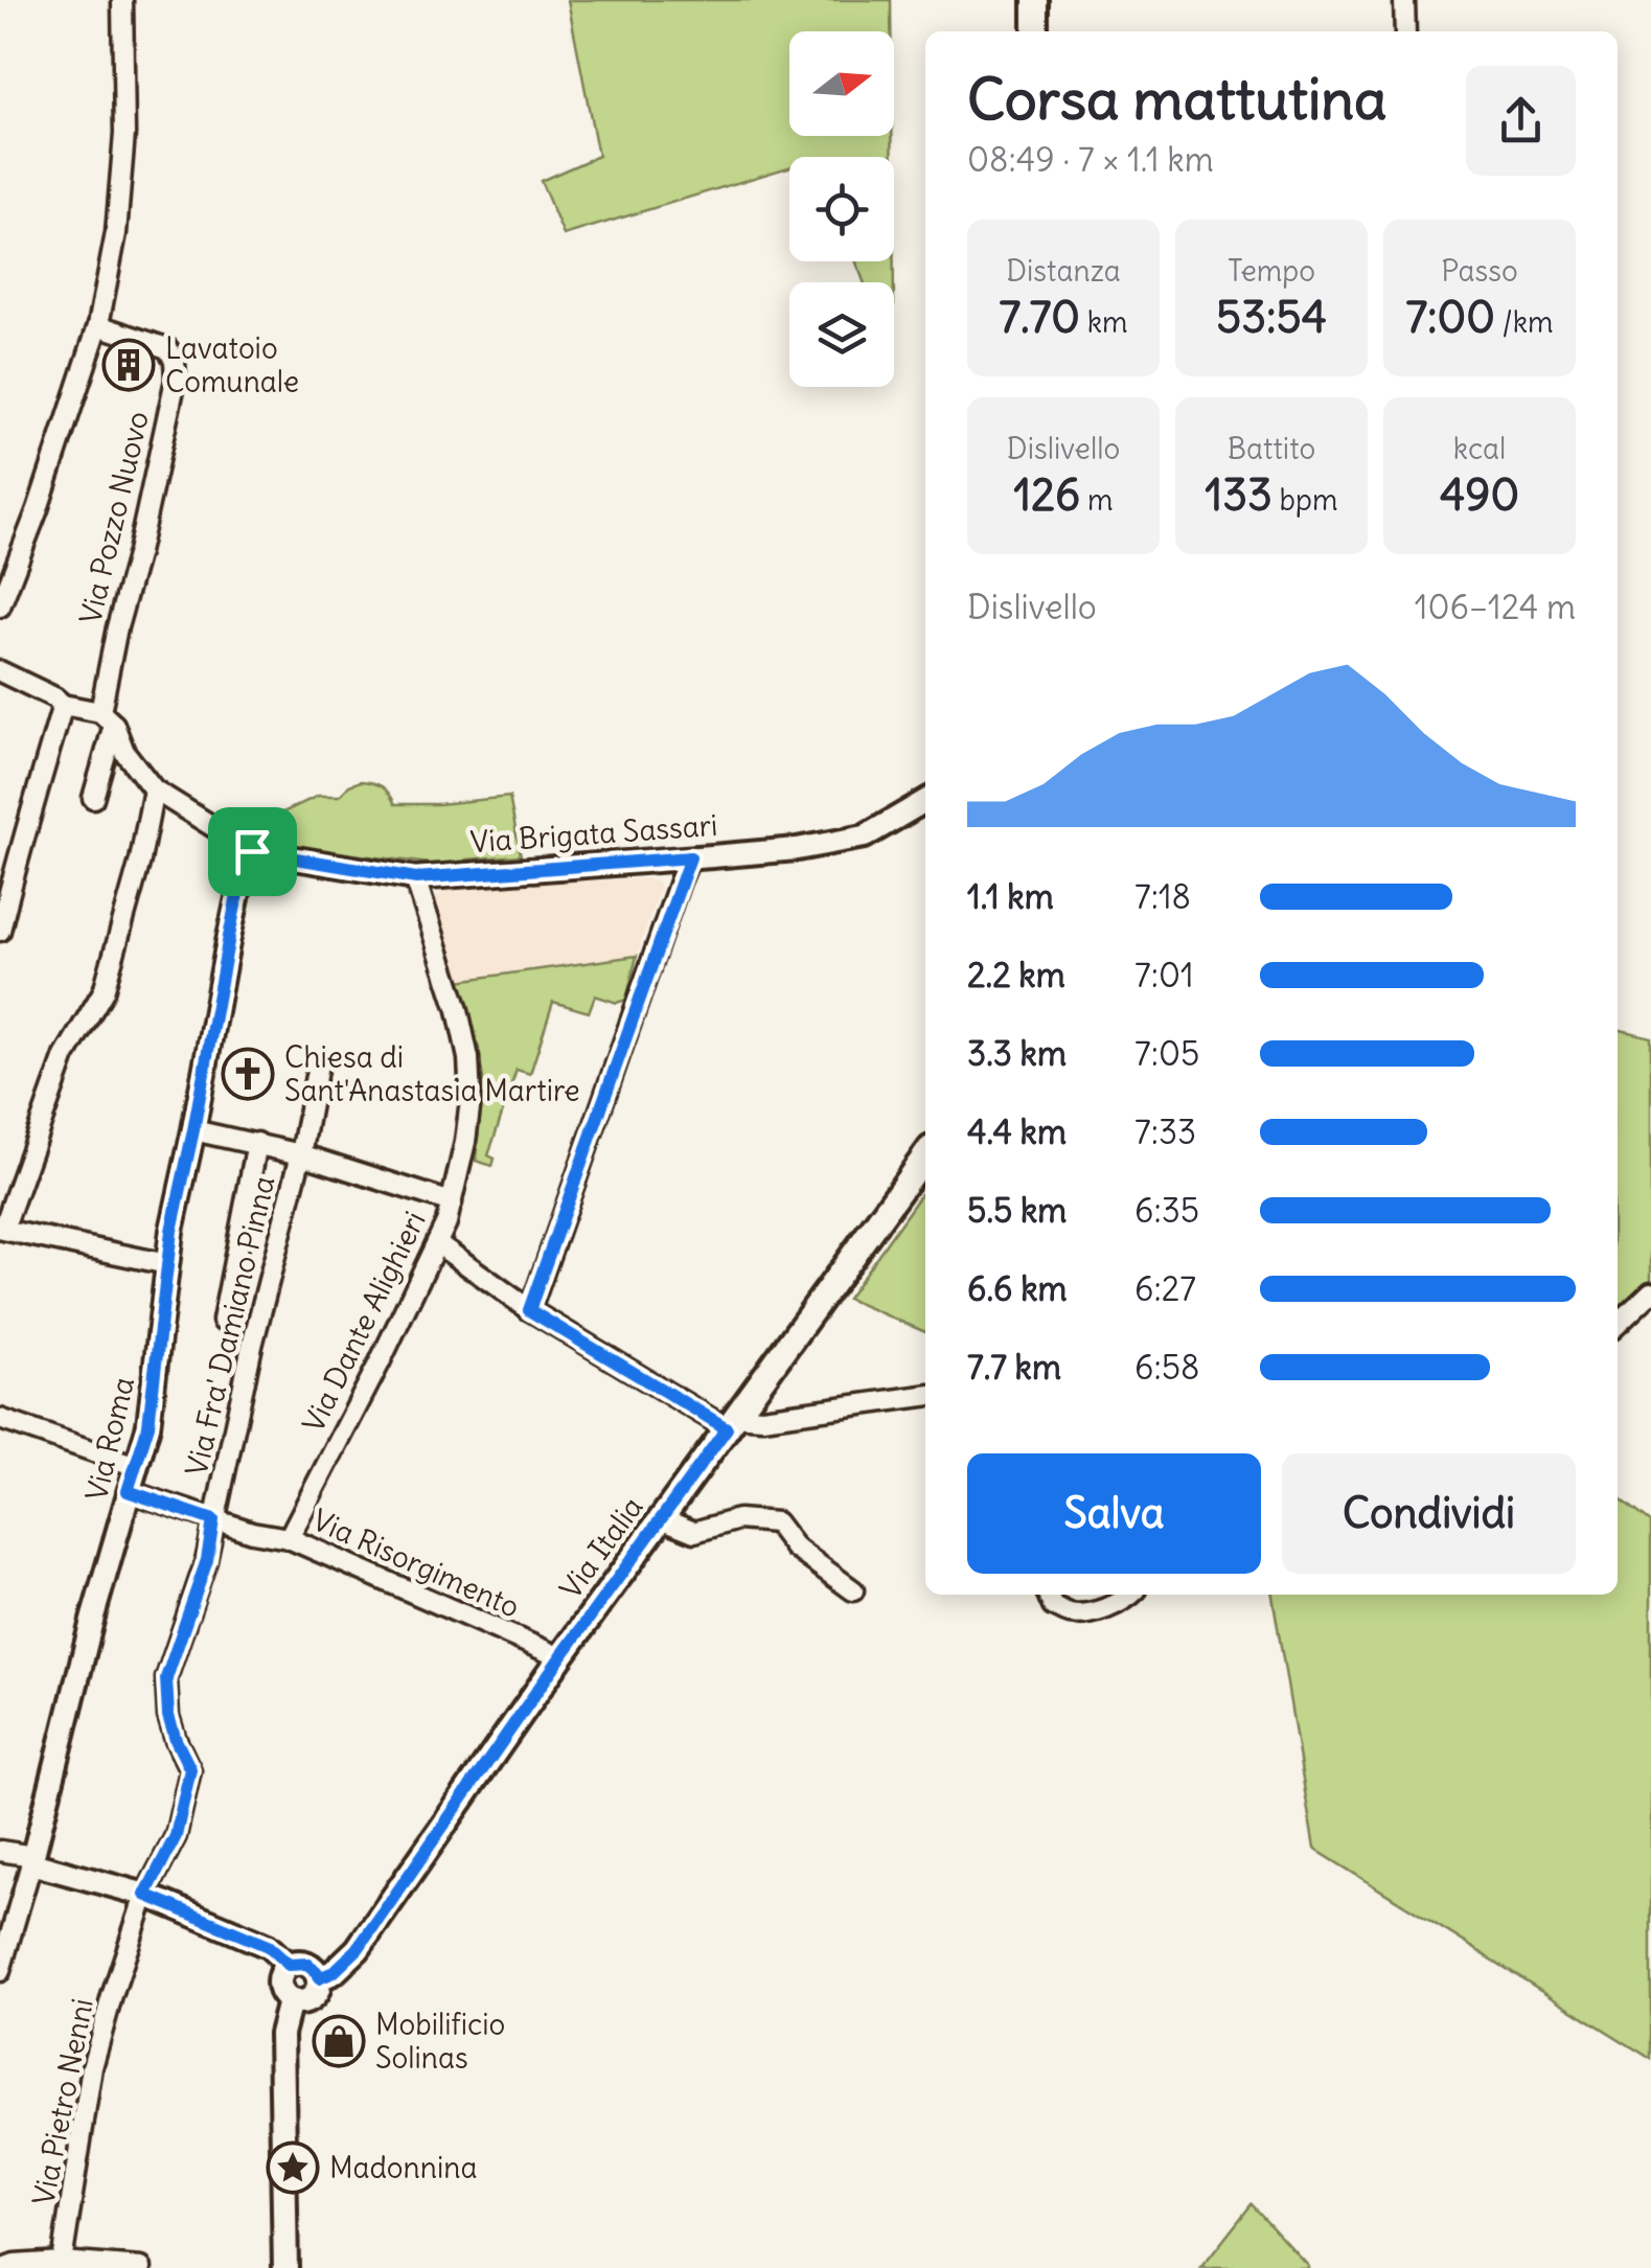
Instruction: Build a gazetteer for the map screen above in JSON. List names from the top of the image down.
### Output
{
  "streets": {
    "main road": ["Via Italia"],
    "street": [
      "Via Pozzo Nuovo",
      "Via Brigata Sassari",
      "Via Dante Alighieri",
      "Via Fra' Damiano Pinna",
      "Via Roma",
      "Via Risorgimento",
      "Via Pietro Nenni"
    ]
  },
  "crossings": [
    ["Via Brigata Sassari", "Via Dante Alighieri"],
    ["Via Brigata Sassari", "Via Roma"],
    ["Via Dante Alighieri", "Via Risorgimento"],
    ["Via Fra' Damiano Pinna", "Via Risorgimento"],
    ["Via Fra' Damiano Pinna", "Via Pietro Nenni"],
    ["Via Roma", "Via Risorgimento"],
    ["Via Italia", "Via Risorgimento"]
  ],
  "places": {
    "building": ["Lavatoio Comunale"],
    "church": ["Chiesa di Sant'Anastasia Martire"],
    "shop": ["Mobilificio Solinas"],
    "place": ["Madonnina"]
  },
  "north": "right",
  "page": {
    "heading": ["Corsa mattutina", "08:49 · 7 × 1.1 km"],
    "stats": [
      ["Distanza", "7.70 km"],
      ["Tempo", "53:54"],
      ["Passo", "7:00 /km"],
      ["Dislivello", "126 m"],
      ["Battito", "133 bpm"],
      ["kcal", "490"]
    ],
    "chart": ["Dislivello", "106–124 m"],
    "list": [
      {
        "name": "1.1 km",
        "note": "7:18"
      },
      {
        "name": "2.2 km",
        "note": "7:01"
      },
      {
        "name": "3.3 km",
        "note": "7:05"
      },
      {
        "name": "4.4 km",
        "note": "7:33"
      },
      {
        "name": "5.5 km",
        "note": "6:35"
      },
      {
        "name": "6.6 km",
        "note": "6:27"
      },
      {
        "name": "7.7 km",
        "note": "6:58"
      }
    ],
    "buttons": ["Salva", "Condividi"]
  }
}
